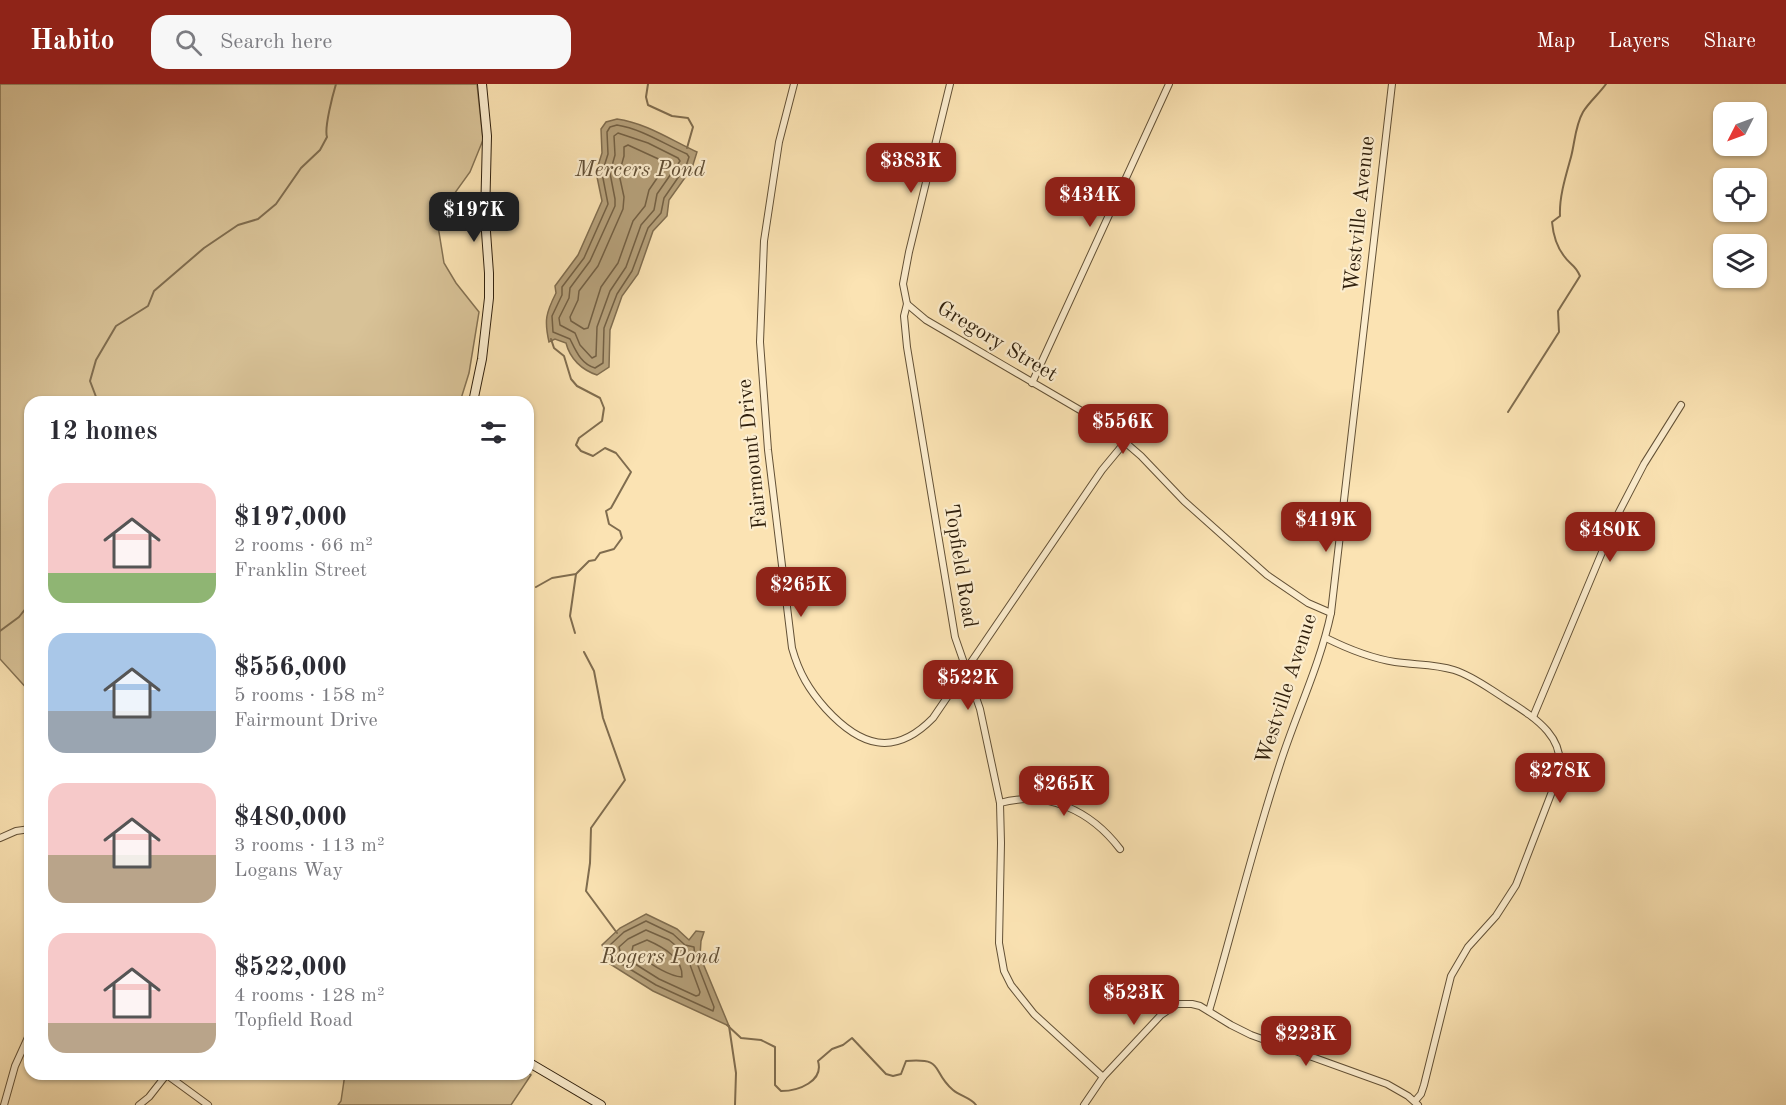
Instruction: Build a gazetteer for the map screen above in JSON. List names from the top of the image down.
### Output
{
  "streets": {
    "street": [
      "Westville Avenue",
      "Gregory Street",
      "Fairmount Drive",
      "Topfield Road"
    ]
  },
  "crossings": [
    ["Westville Avenue", "Gregory Street"],
    ["Gregory Street", "Fairmount Drive"],
    ["Gregory Street", "Topfield Road"],
    ["Fairmount Drive", "Topfield Road"]
  ],
  "water": ["Mercers Pond", "Rogers Pond"],
  "north": "bottom left",
  "page": {
    "header": "Habito",
    "search": "Search here",
    "nav": ["Map", "Layers", "Share"],
    "price": [
      "$383K",
      "$434K",
      "$197K",
      "$556K",
      "$419K",
      "$480K",
      "$265K",
      "$522K",
      "$278K",
      "$265K",
      "$523K",
      "$223K"
    ],
    "heading": "12 homes",
    "list": [
      {
        "name": "$197,000",
        "note": "2 rooms · 66 m² · Franklin Street"
      },
      {
        "name": "$556,000",
        "note": "5 rooms · 158 m² · Fairmount Drive"
      },
      {
        "name": "$480,000",
        "note": "3 rooms · 113 m² · Logans Way"
      },
      {
        "name": "$522,000",
        "note": "4 rooms · 128 m² · Topfield Road"
      }
    ]
  }
}
